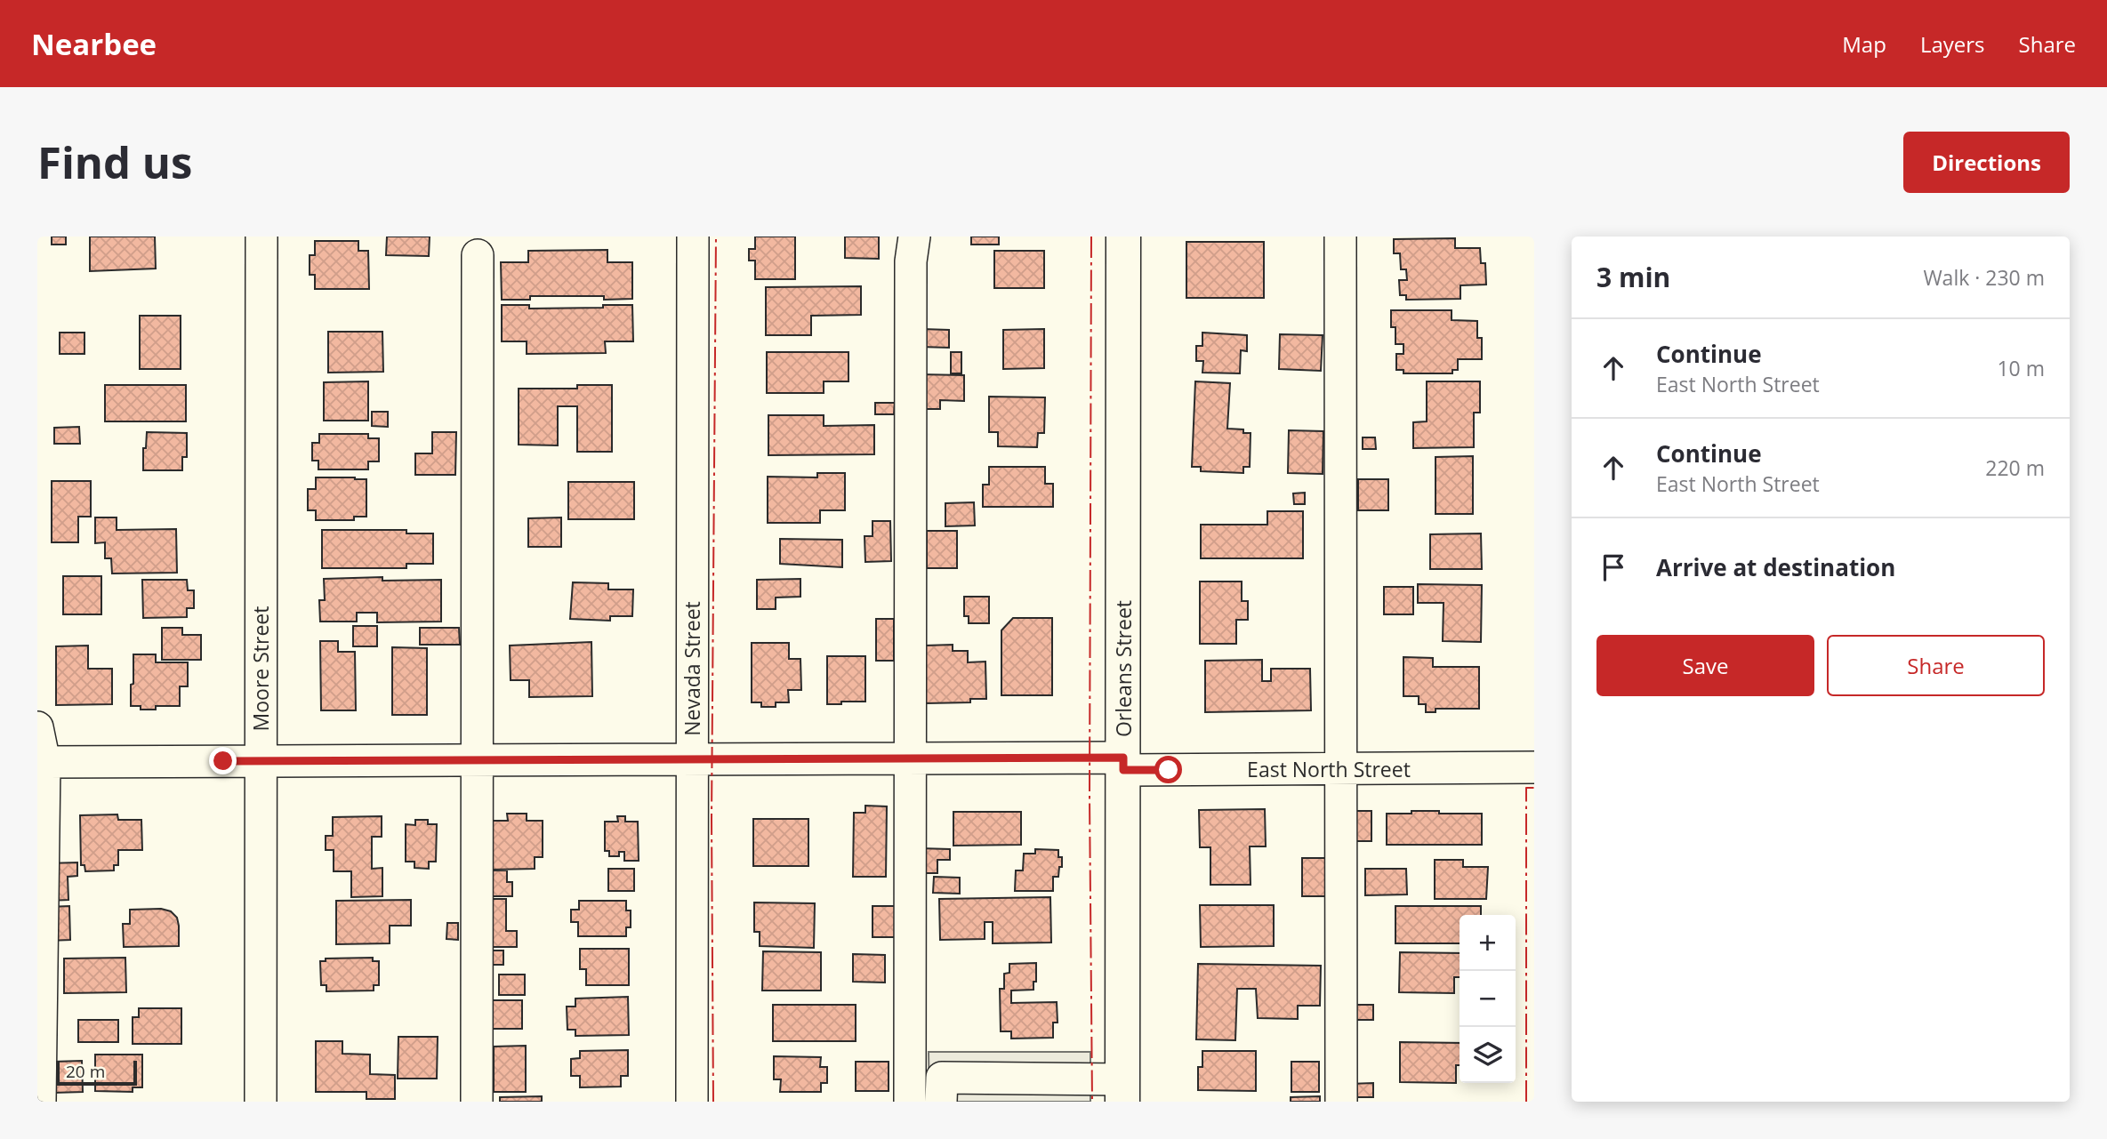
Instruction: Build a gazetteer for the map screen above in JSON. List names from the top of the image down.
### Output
{
  "streets": {
    "main road": ["Orleans Street"],
    "street": ["Moore Street", "Nevada Street", "East North Street"]
  },
  "crossings": [
    ["Moore Street", "East North Street"],
    ["Nevada Street", "East North Street"],
    ["Orleans Street", "East North Street"]
  ],
  "scale_bar": "20 m",
  "page": {
    "header": "Nearbee",
    "nav": ["Map", "Layers", "Share"],
    "buttons": [
      "Directions",
      ["Save", "Share"]
    ],
    "title": "Find us",
    "heading": ["3 min", "Walk · 230 m"],
    "list": [
      ["Continue", "East North Street", "10 m"],
      ["Continue", "East North Street", "220 m"],
      "Arrive at destination"
    ],
    "map_buttons": ["+", "−"],
    "scale": "20 m"
  }
}
